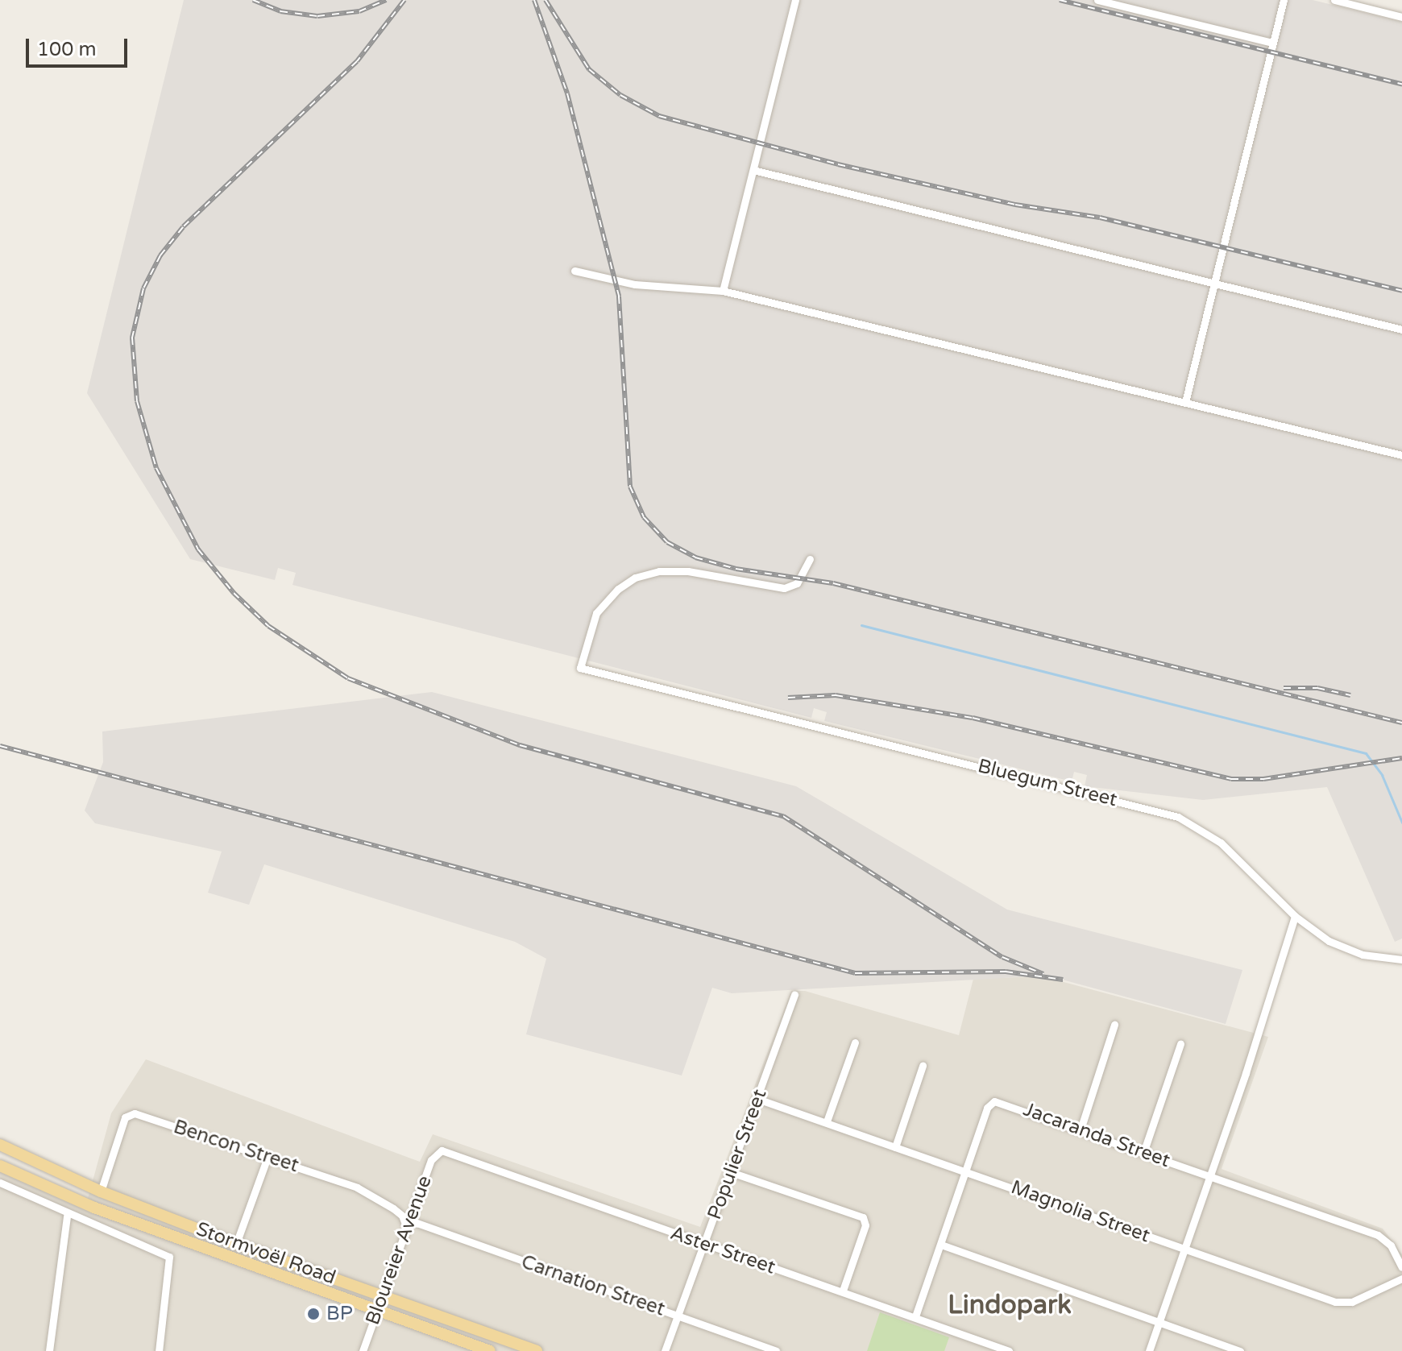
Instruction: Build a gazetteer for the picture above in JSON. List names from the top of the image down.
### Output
{
  "streets": {
    "main road": ["Stormvoël Road"],
    "street": [
      "Bluegum Street",
      "Jacaranda Street",
      "Bencon Street",
      "Populier Street",
      "Magnolia Street",
      "Bloureier Avenue",
      "Aster Street",
      "Carnation Street"
    ]
  },
  "crossings": [
    ["Jacaranda Street", "Magnolia Street"],
    ["Jacaranda Street", "Aster Street"],
    ["Bencon Street", "Bloureier Avenue"],
    ["Bencon Street", "Stormvoël Road"],
    ["Bencon Street", "Carnation Street"],
    ["Populier Street", "Magnolia Street"],
    ["Populier Street", "Aster Street"],
    ["Populier Street", "Carnation Street"],
    ["Bloureier Avenue", "Aster Street"],
    ["Bloureier Avenue", "Stormvoël Road"],
    ["Bloureier Avenue", "Carnation Street"]
  ],
  "districts": ["Lindopark"],
  "places": ["BP"],
  "scale_bar": "100 m"
}
